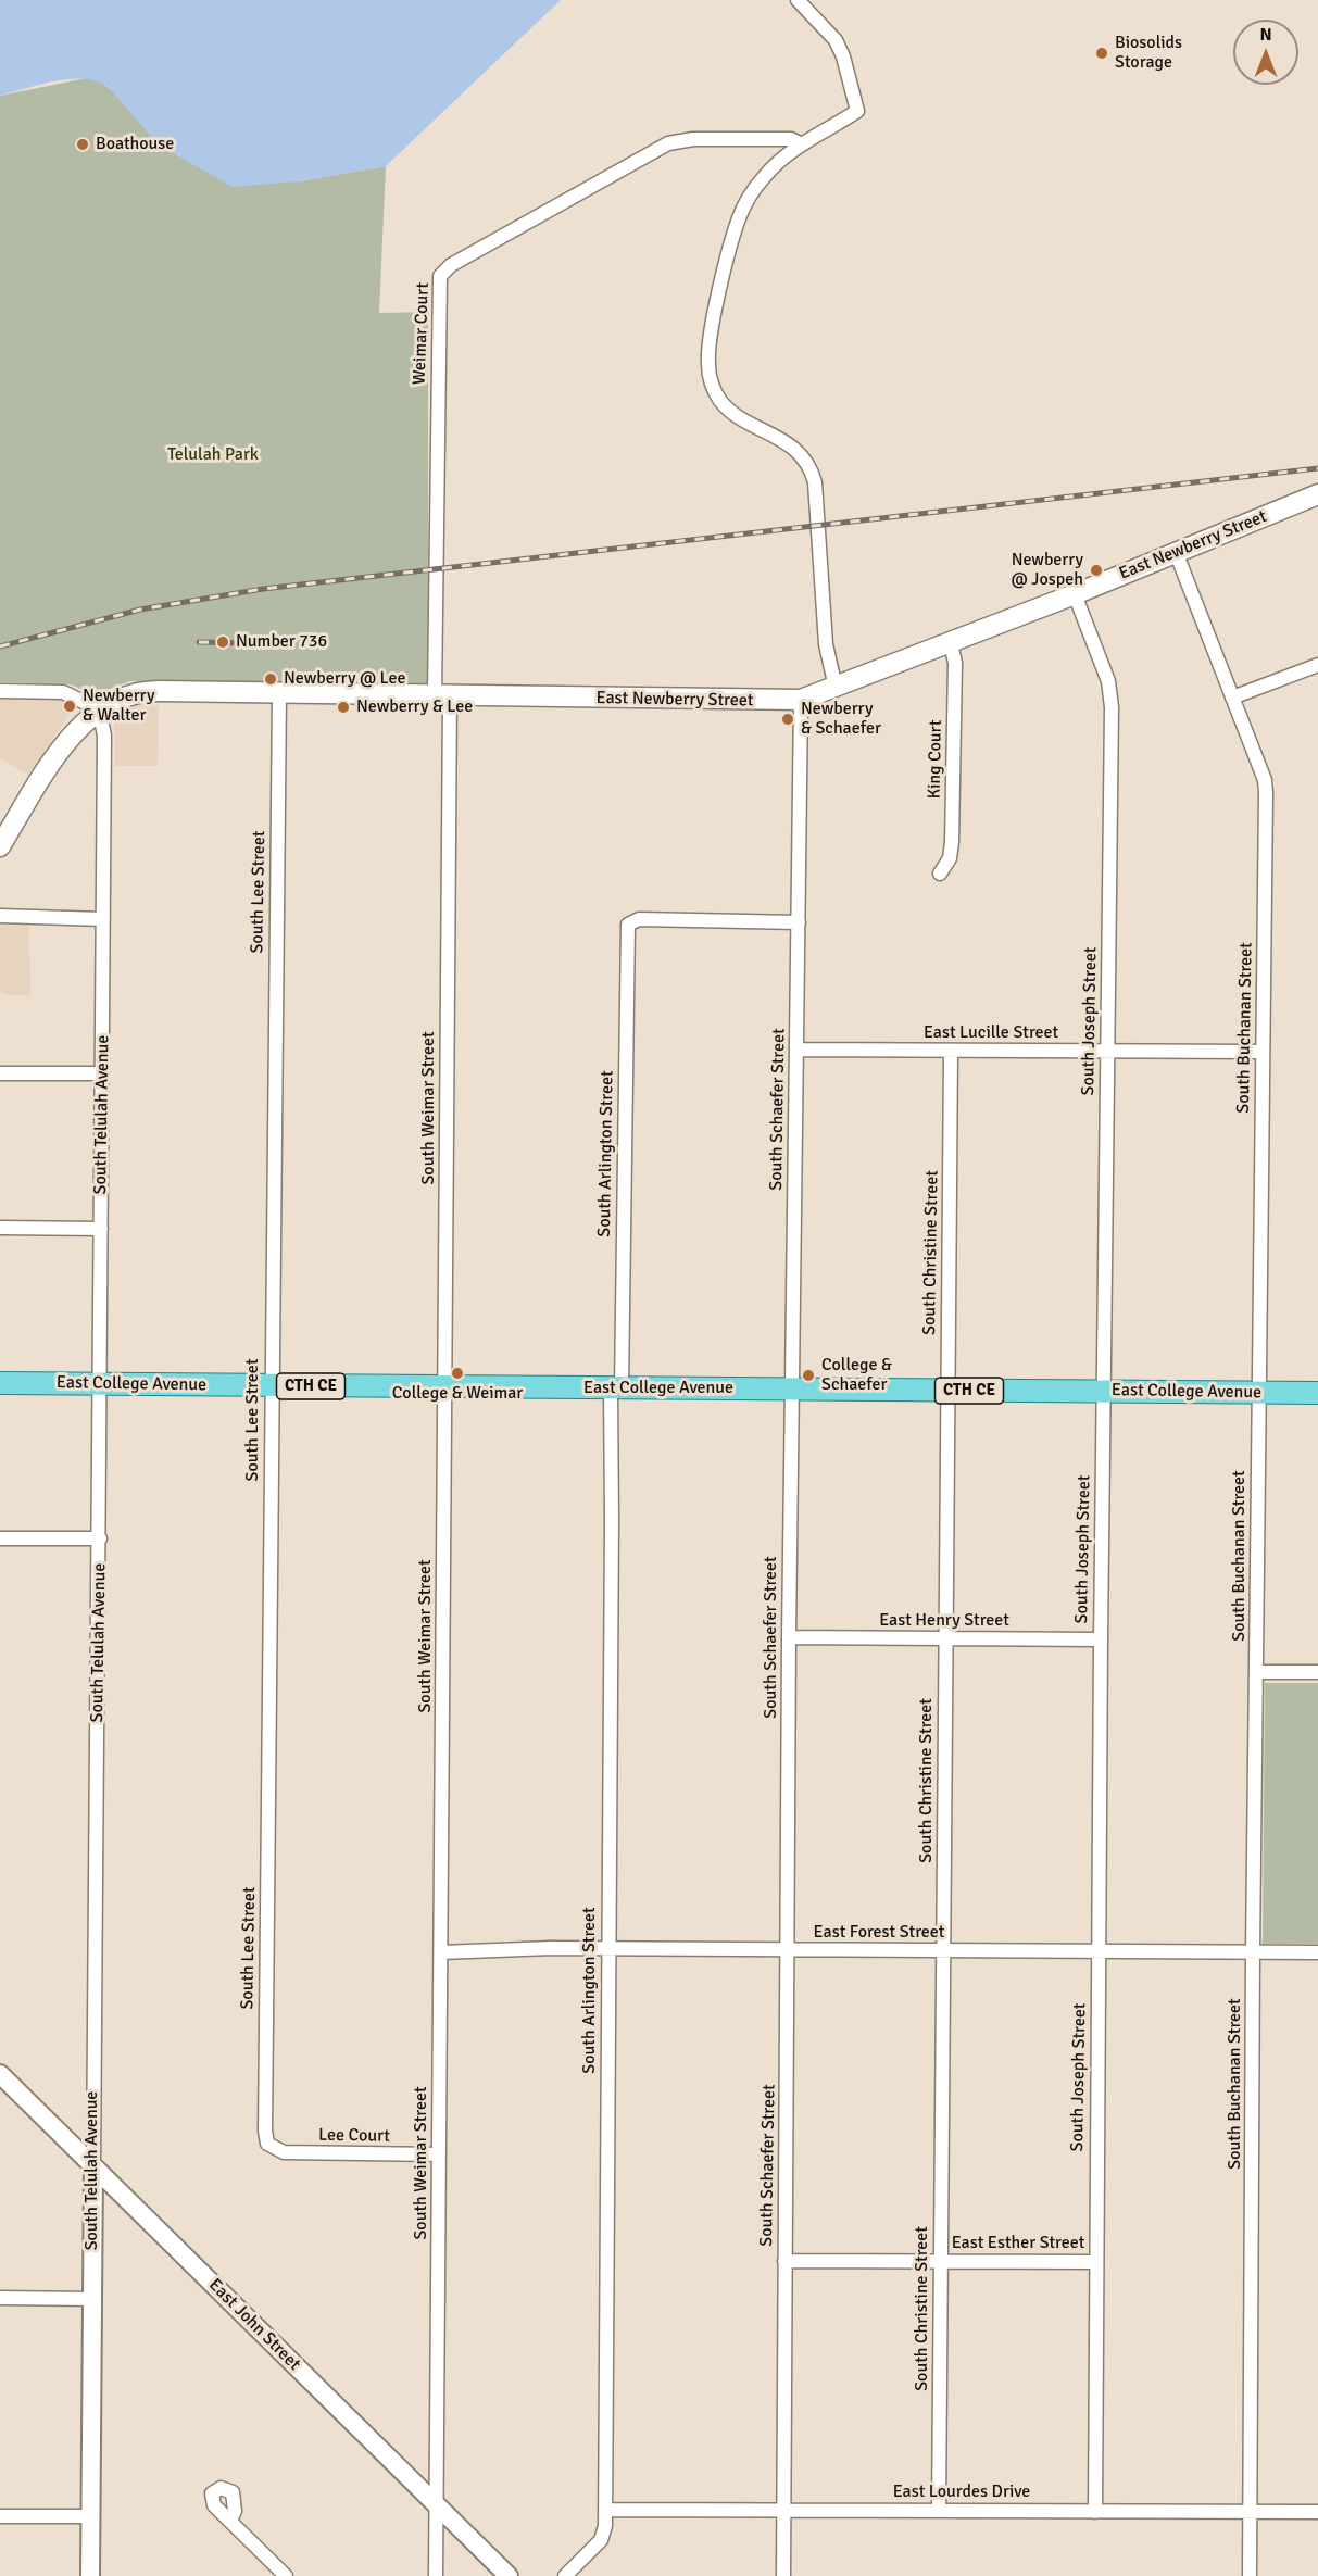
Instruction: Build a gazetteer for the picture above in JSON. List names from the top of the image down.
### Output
{
  "streets": {
    "main road": ["East Newberry Street", "East College Avenue", "CTH CE"],
    "street": [
      "Weimar Court",
      "King Court",
      "South Lee Street",
      "South Joseph Street",
      "South Buchanan Street",
      "East Lucille Street",
      "South Weimar Street",
      "South Schaefer Street",
      "South Telulah Avenue",
      "South Arlington Street",
      "South Christine Street",
      "East Henry Street",
      "East Forest Street",
      "Lee Court",
      "East Esther Street",
      "East John Street",
      "East Lourdes Drive"
    ]
  },
  "crossings": [
    ["Weimar Court", "East Newberry Street"],
    ["Weimar Court", "South Weimar Street"],
    ["East Newberry Street", "King Court"],
    ["East Newberry Street", "South Lee Street"],
    ["East Newberry Street", "South Joseph Street"],
    ["East Newberry Street", "South Buchanan Street"],
    ["East Newberry Street", "South Weimar Street"],
    ["East Newberry Street", "South Schaefer Street"],
    ["East Newberry Street", "South Telulah Avenue"],
    ["South Lee Street", "East College Avenue"],
    ["South Lee Street", "Lee Court"],
    ["South Joseph Street", "East Lucille Street"],
    ["South Joseph Street", "East College Avenue"],
    ["South Joseph Street", "East Henry Street"],
    ["South Joseph Street", "East Forest Street"],
    ["South Joseph Street", "East Esther Street"],
    ["South Joseph Street", "East Lourdes Drive"],
    ["South Buchanan Street", "East Lucille Street"],
    ["South Buchanan Street", "East College Avenue"],
    ["South Buchanan Street", "East Forest Street"],
    ["South Buchanan Street", "East Lourdes Drive"],
    ["East Lucille Street", "South Schaefer Street"],
    ["East Lucille Street", "South Christine Street"],
    ["South Weimar Street", "East College Avenue"],
    ["South Weimar Street", "East Forest Street"],
    ["South Weimar Street", "Lee Court"],
    ["South Weimar Street", "East John Street"],
    ["South Schaefer Street", "South Arlington Street"],
    ["South Schaefer Street", "East College Avenue"],
    ["South Schaefer Street", "East Henry Street"],
    ["South Schaefer Street", "East Forest Street"],
    ["South Schaefer Street", "East Esther Street"],
    ["South Schaefer Street", "East Lourdes Drive"],
    ["South Telulah Avenue", "East College Avenue"],
    ["South Telulah Avenue", "East John Street"],
    ["South Arlington Street", "East College Avenue"],
    ["South Arlington Street", "East Forest Street"],
    ["South Arlington Street", "East Lourdes Drive"],
    ["South Christine Street", "East College Avenue"],
    ["South Christine Street", "East Henry Street"],
    ["South Christine Street", "East Forest Street"],
    ["South Christine Street", "East Esther Street"],
    ["South Christine Street", "East Lourdes Drive"]
  ],
  "parks": ["Telulah Park"],
  "places": [
    "Biosolids Storage",
    "Boathouse",
    "Newberry @ Jospeh",
    "Number 736",
    "Newberry @ Lee",
    "Newberry & Walter",
    "Newberry & Lee",
    "Newberry & Schaefer",
    "College & Weimar",
    "College & Schaefer"
  ],
  "north": "top"
}
